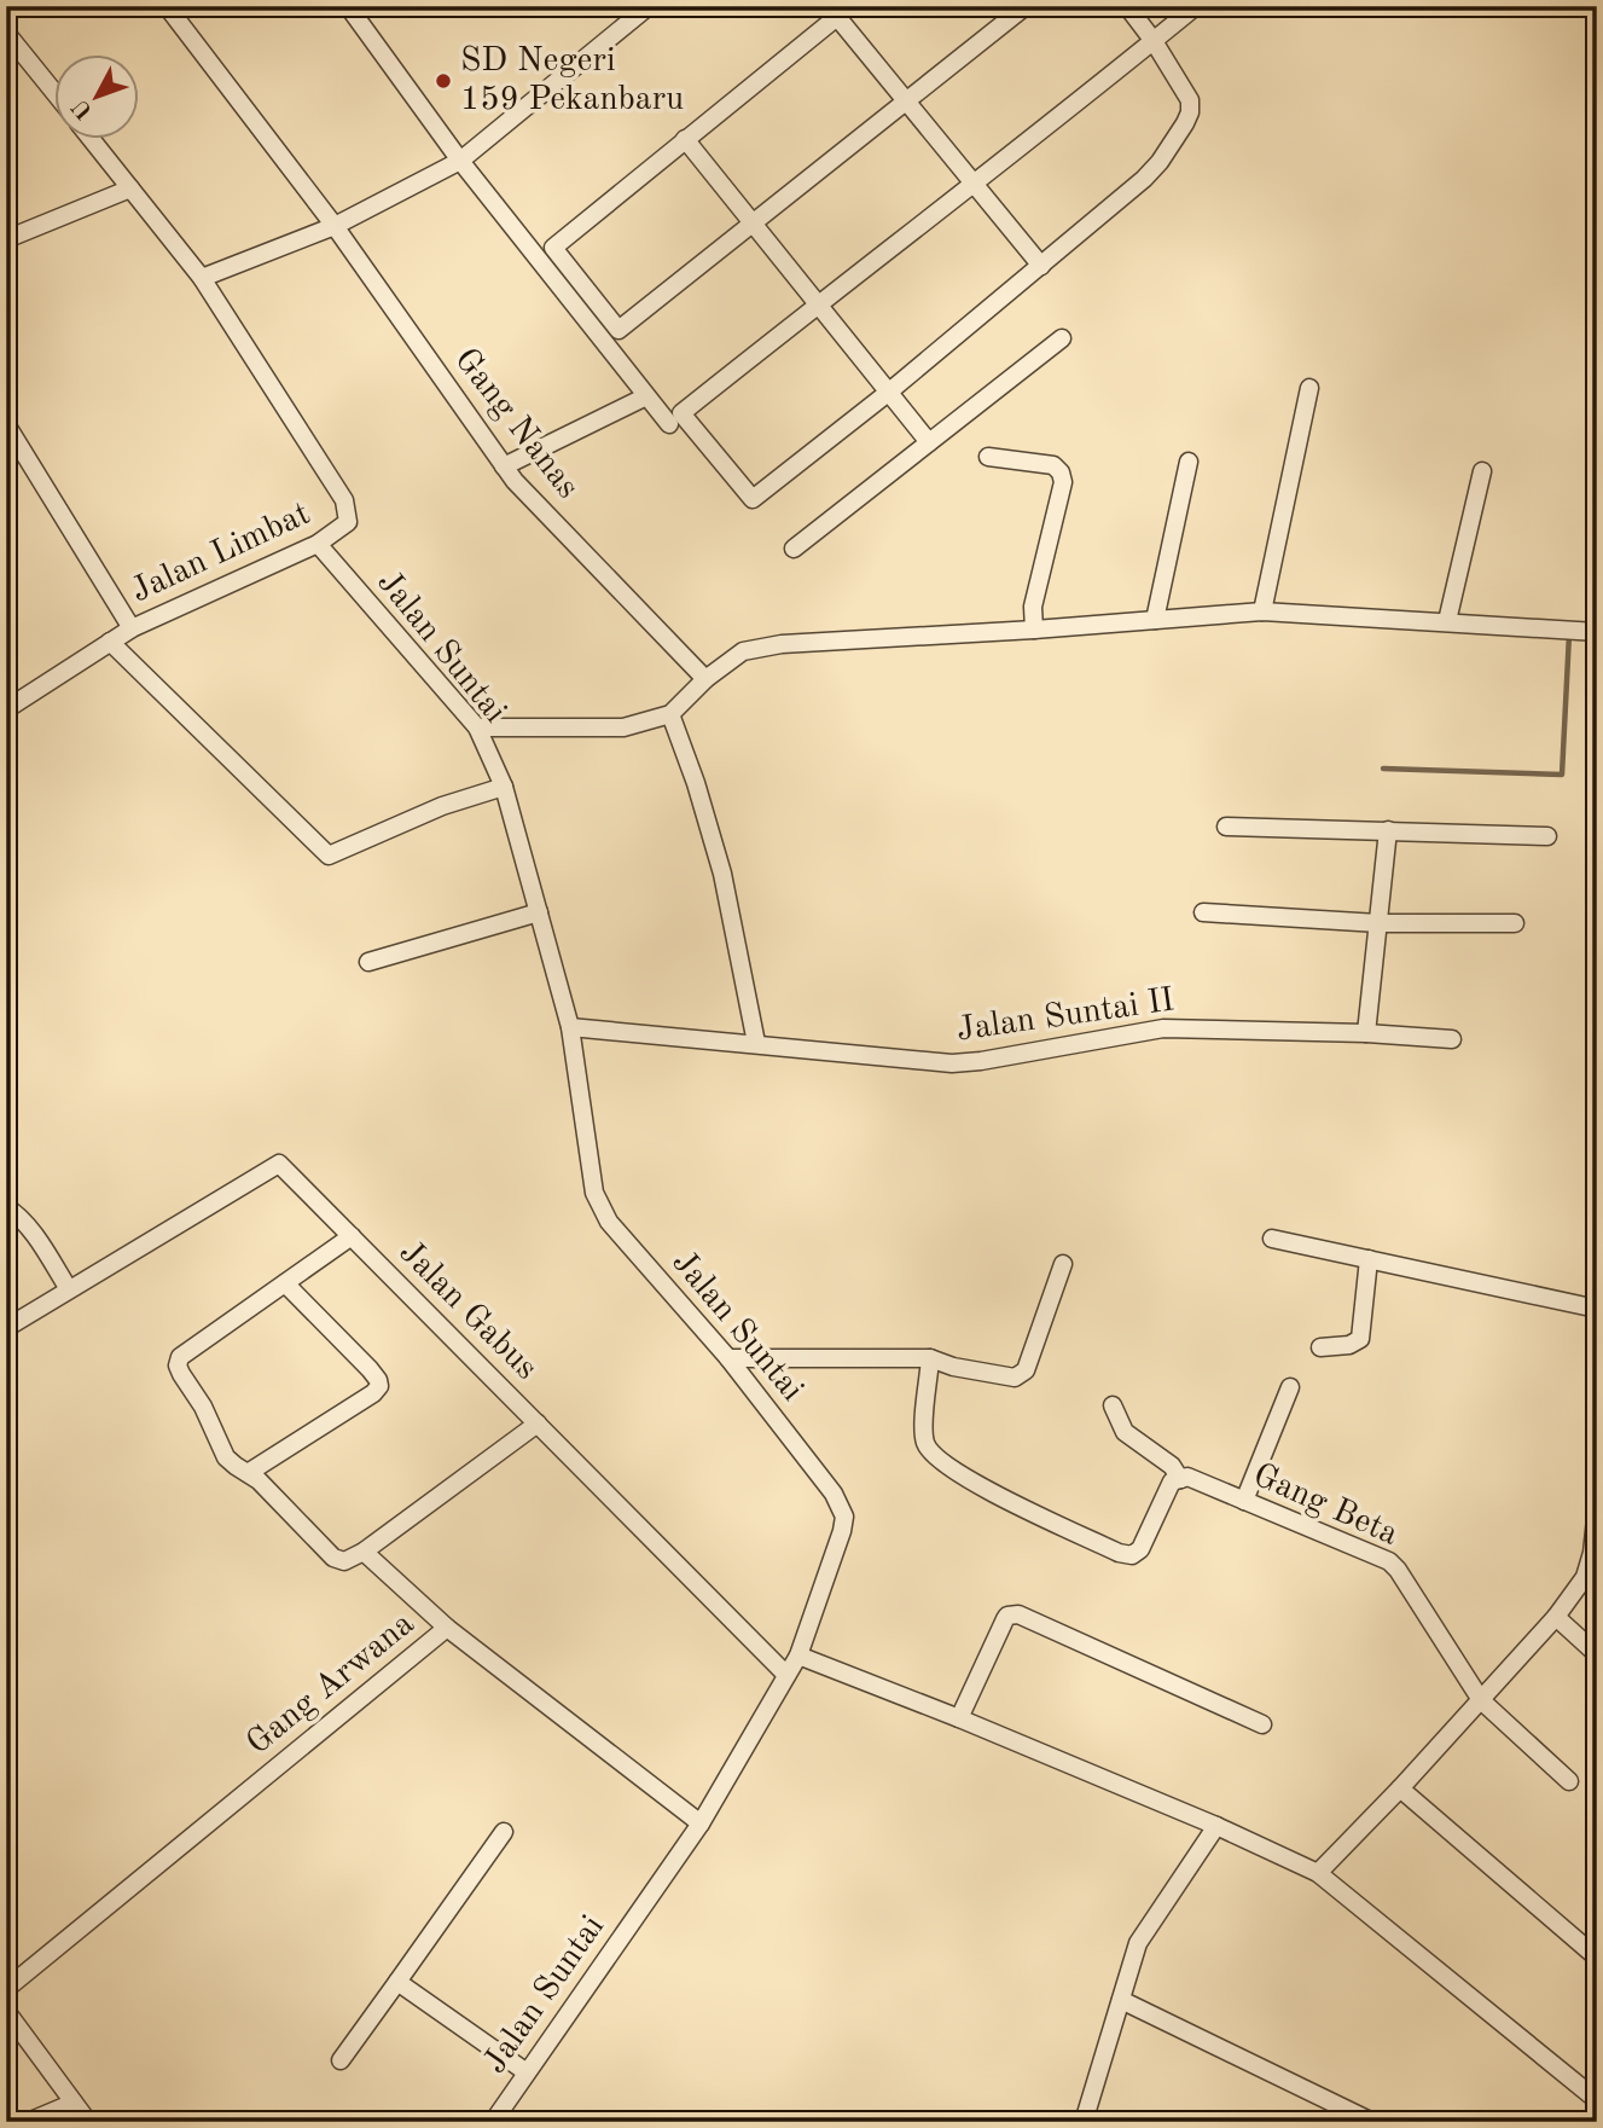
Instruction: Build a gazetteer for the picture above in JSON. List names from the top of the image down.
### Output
{
  "streets": {
    "street": [
      "Gang Nanas",
      "Jalan Limbat",
      "Jalan Suntai",
      "Jalan Suntai II",
      "Jalan Gabus",
      "Gang Beta",
      "Gang Arwana"
    ]
  },
  "crossings": [
    ["Jalan Limbat", "Jalan Suntai"],
    ["Jalan Suntai", "Jalan Suntai II"],
    ["Jalan Suntai", "Jalan Gabus"],
    ["Jalan Suntai", "Gang Arwana"]
  ],
  "places": ["SD Negeri 159 Pekanbaru"],
  "north": "bottom left"
}
